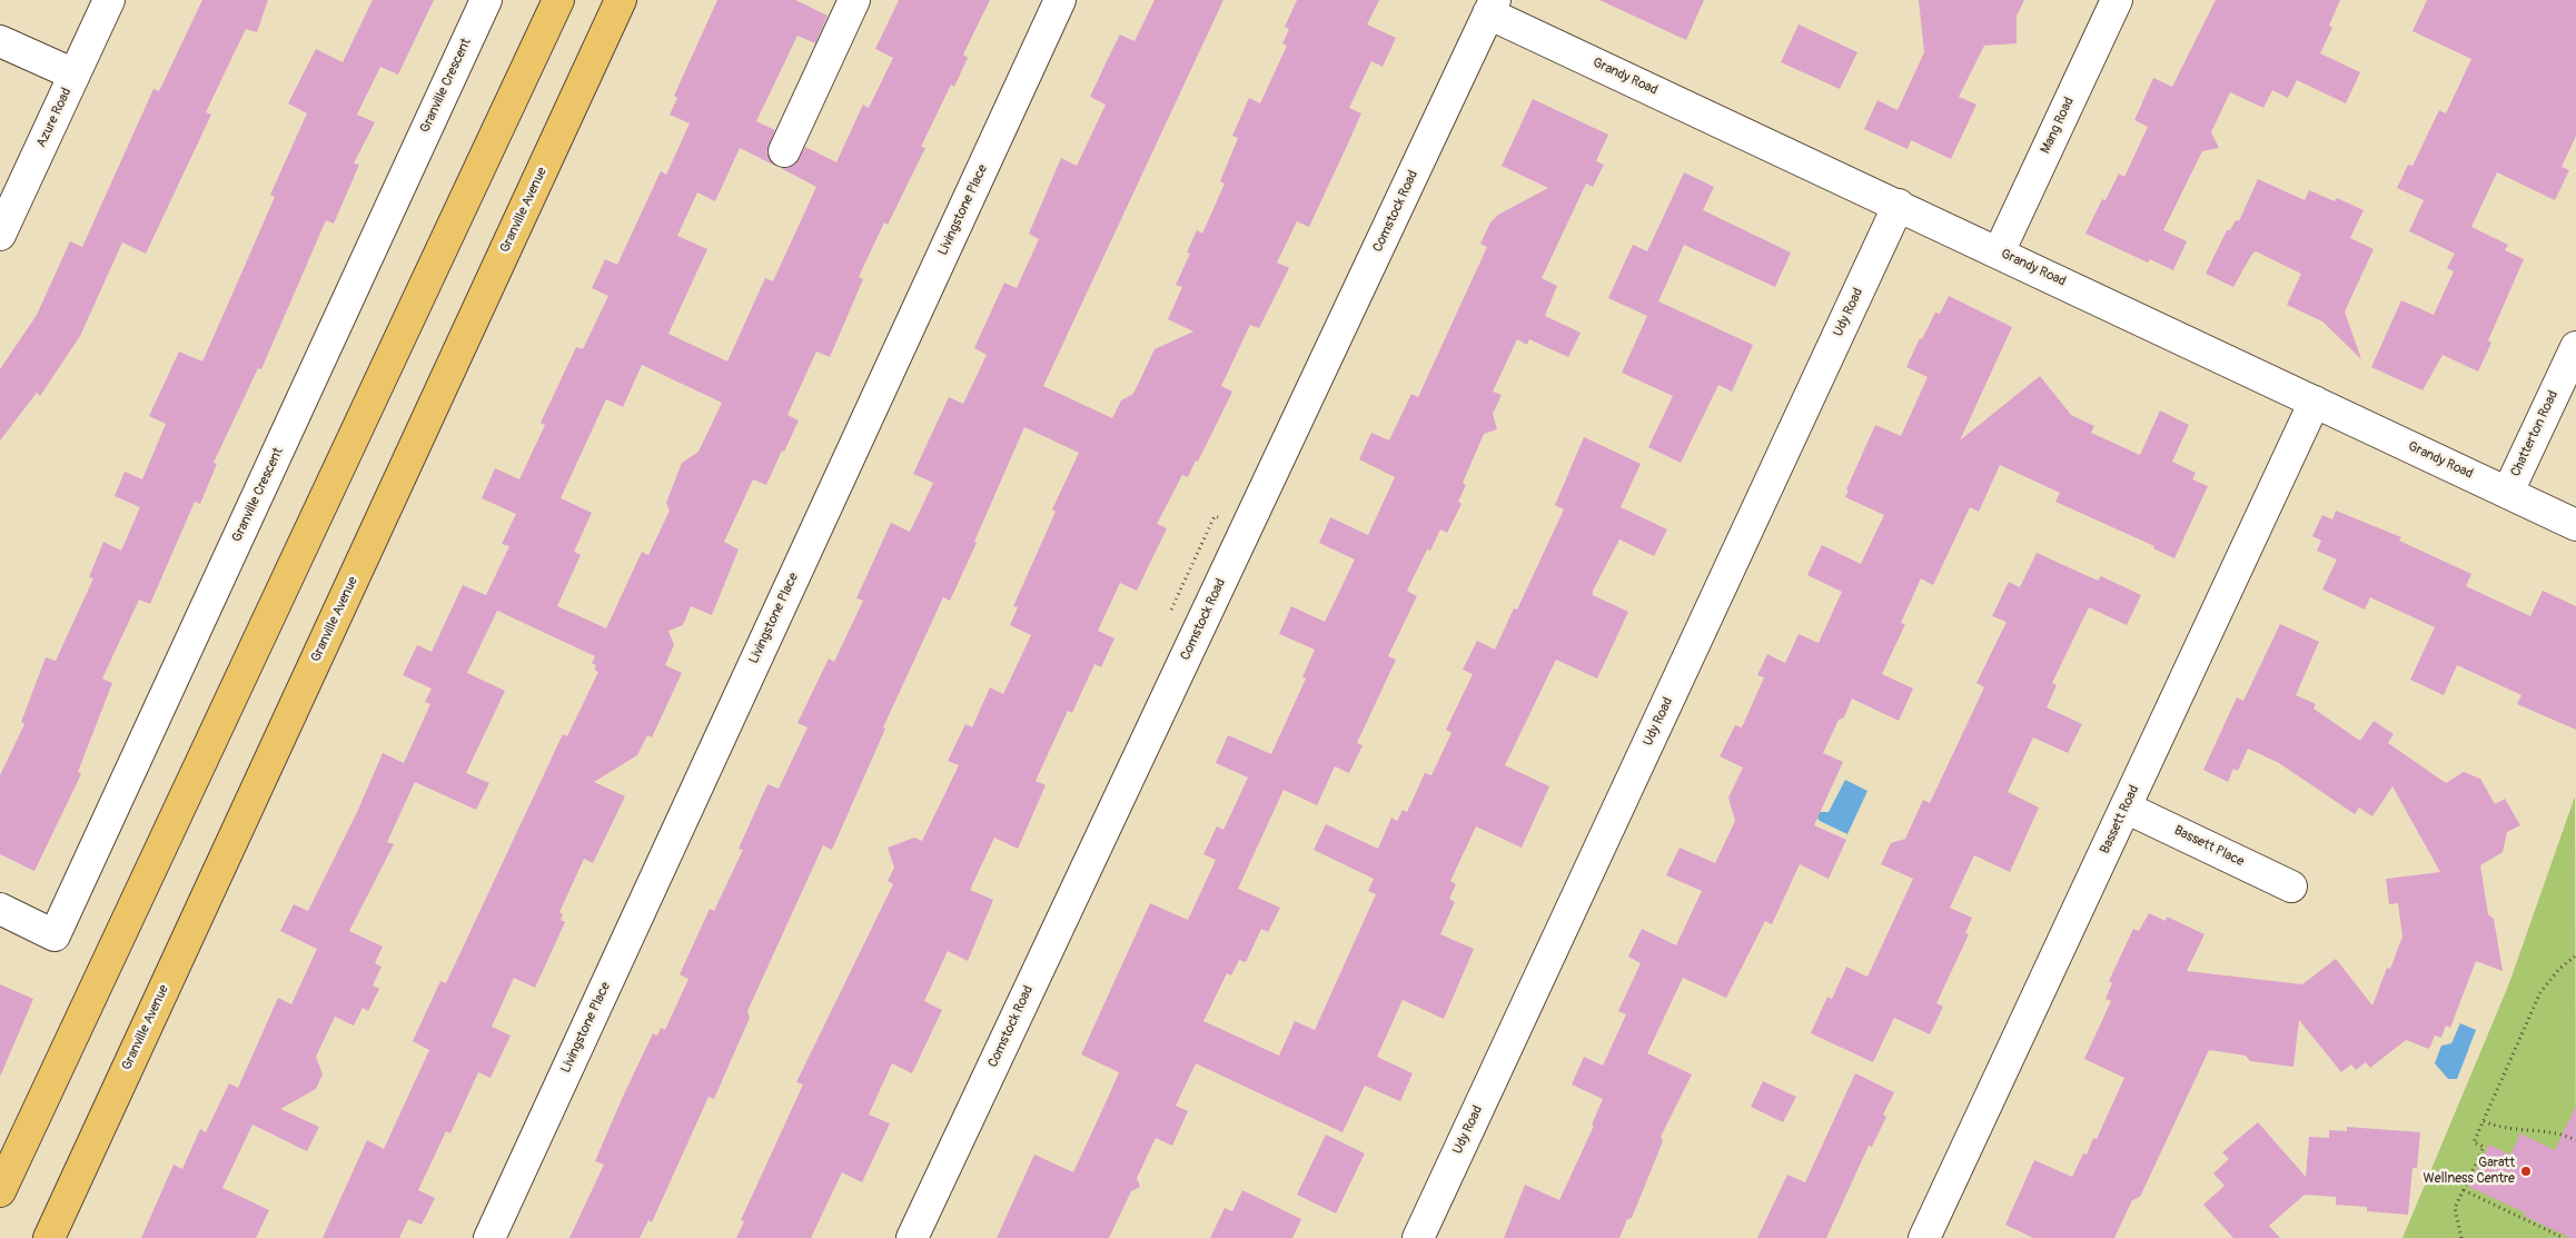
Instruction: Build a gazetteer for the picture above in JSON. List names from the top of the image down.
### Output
{
  "streets": {
    "main road": ["Granville Avenue"],
    "street": [
      "Grandy Road",
      "Granville Crescent",
      "Azure Road",
      "Mang Road",
      "Livingstone Place",
      "Comstock Road",
      "Udy Road",
      "Chatterton Road",
      "Bassett Road",
      "Bassett Place"
    ]
  },
  "crossings": [
    ["Grandy Road", "Mang Road"],
    ["Grandy Road", "Comstock Road"],
    ["Grandy Road", "Udy Road"],
    ["Grandy Road", "Chatterton Road"],
    ["Grandy Road", "Bassett Road"],
    ["Bassett Road", "Bassett Place"]
  ],
  "places": ["Garatt Wellness Centre"]
}
